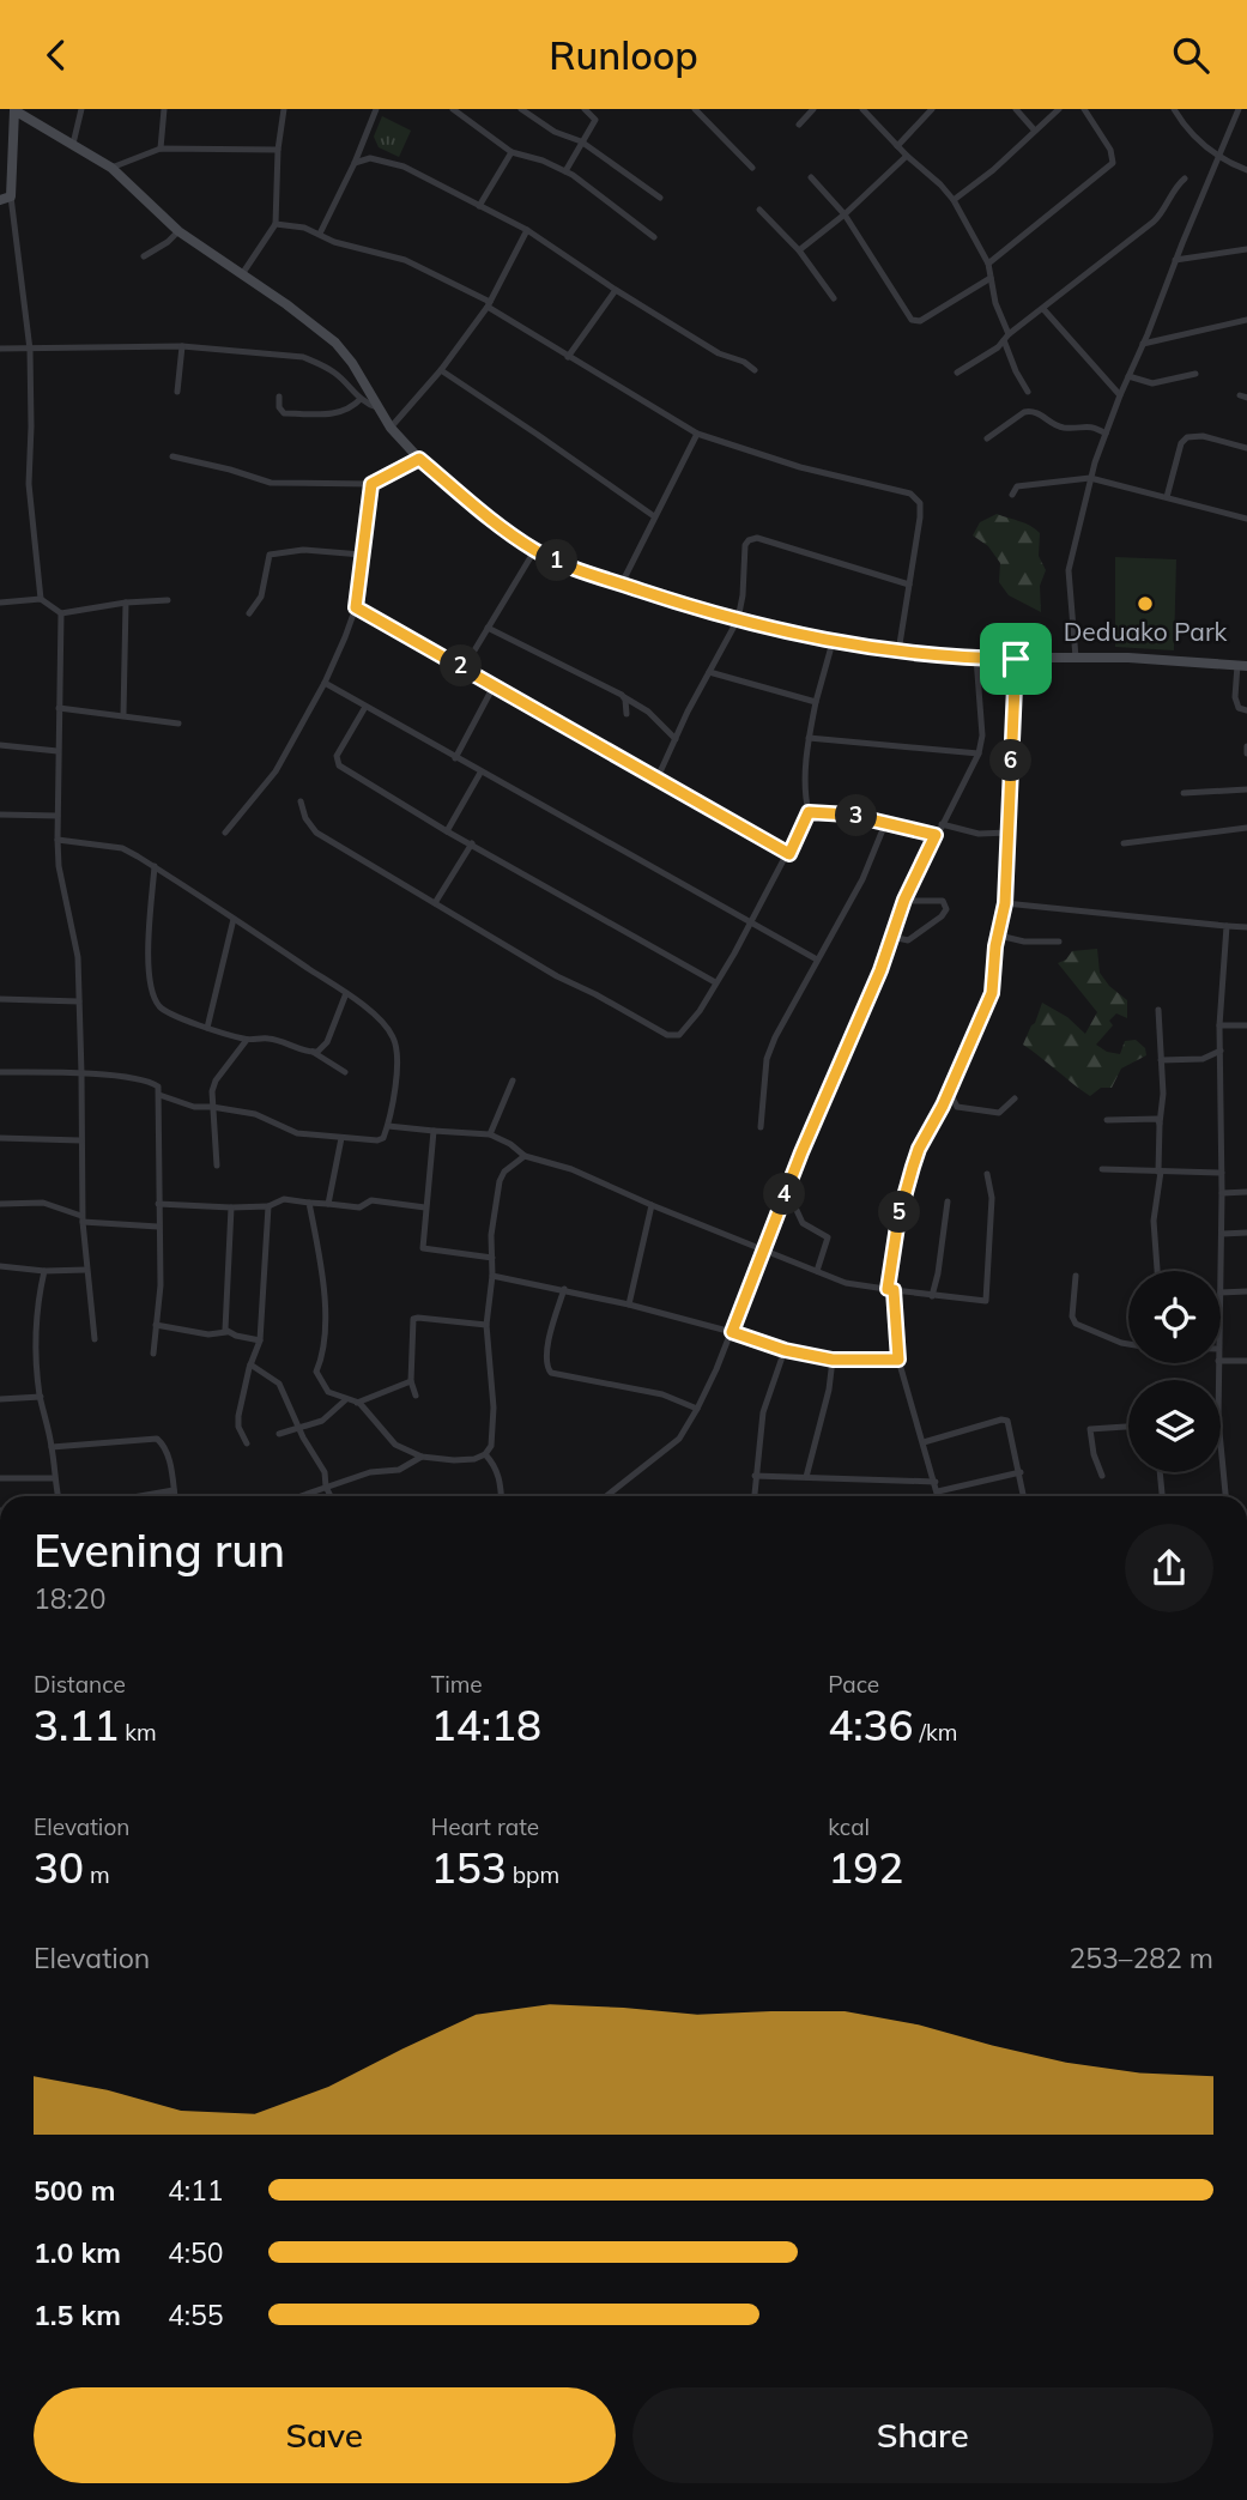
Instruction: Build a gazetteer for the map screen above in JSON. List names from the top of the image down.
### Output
{
  "places": ["Deduako Park"],
  "page": {
    "header": "Runloop",
    "pins": [
      "1",
      "2",
      "6",
      "3",
      "4",
      "5"
    ],
    "heading": ["Evening run", "18:20"],
    "stats": [
      ["Distance", "3.11 km"],
      ["Time", "14:18"],
      ["Pace", "4:36 /km"],
      ["Elevation", "30 m"],
      ["Heart rate", "153 bpm"],
      ["kcal", "192"]
    ],
    "chart": ["Elevation", "253–282 m"],
    "list": [
      {
        "name": "500 m",
        "note": "4:11"
      },
      {
        "name": "1.0 km",
        "note": "4:50"
      },
      {
        "name": "1.5 km",
        "note": "4:55"
      }
    ],
    "buttons": ["Save", "Share"]
  }
}
